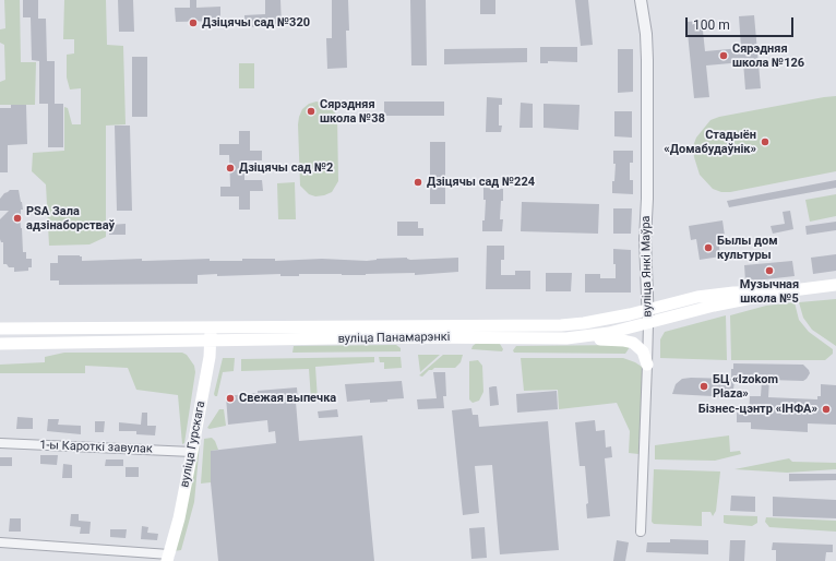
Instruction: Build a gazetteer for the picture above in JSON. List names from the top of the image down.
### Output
{
  "streets": {
    "main road": ["вуліца Панамарэнкі", "вуліца Гурскага"],
    "street": ["вуліца Янкі Маўра", "1-ы Кароткі завулак"]
  },
  "crossings": [
    ["вуліца Янкі Маўра", "вуліца Панамарэнкі"],
    ["вуліца Панамарэнкі", "вуліца Гурскага"],
    ["вуліца Гурскага", "1-ы Кароткі завулак"]
  ],
  "places": [
    "Дзіцячы сад №320",
    "Сярэдняя школа №126",
    "Сярэдняя школа №38",
    "Стадыён «Домабудаўнік»",
    "Дзіцячы сад №2",
    "Дзіцячы сад №224",
    "PSA Зала адзінаборстваў",
    "Былы дом культуры",
    "Музычная школа №5",
    "БЦ «Izokom Plaza»",
    "Свежая выпечка",
    "Бізнес-цэнтр «ІНФА»"
  ],
  "scale_bar": "100 m"
}
